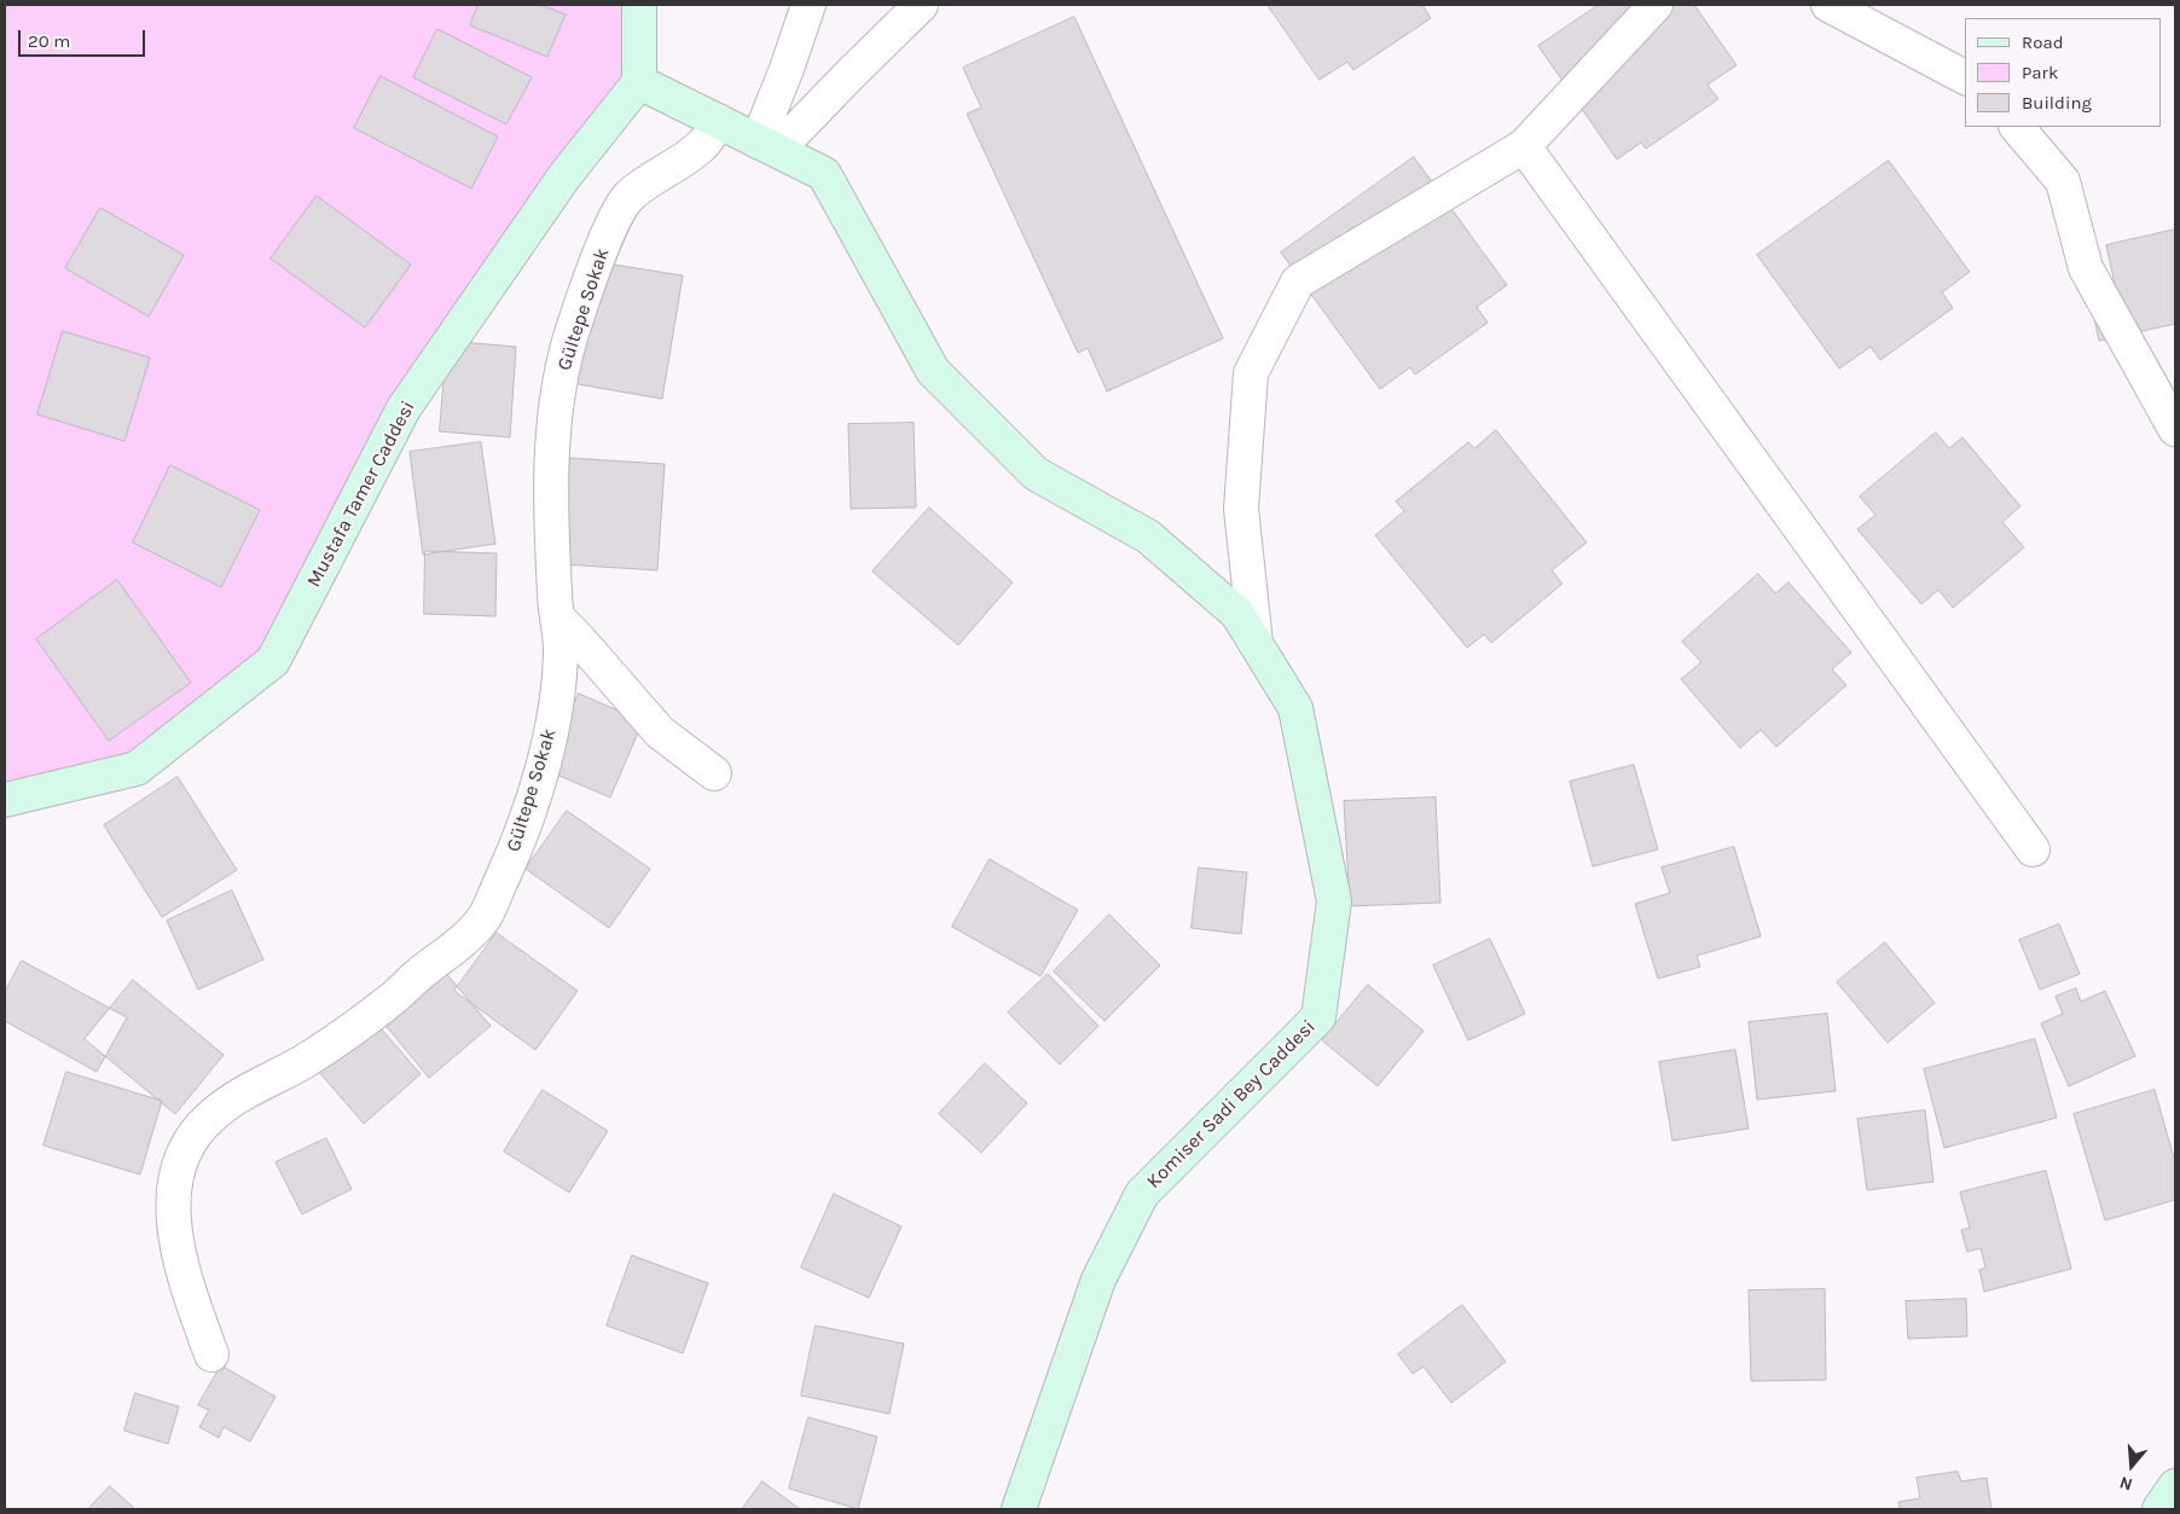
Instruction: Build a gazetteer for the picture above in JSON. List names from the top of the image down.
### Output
{
  "streets": {
    "main road": ["Mustafa Tamer Caddesi", "Komiser Sadi Bey Caddesi"],
    "street": ["Gültepe Sokak"]
  },
  "crossings": [
    ["Gültepe Sokak", "Komiser Sadi Bey Caddesi"],
    ["Mustafa Tamer Caddesi", "Komiser Sadi Bey Caddesi"]
  ],
  "legend": ["Road", "Park", "Building"],
  "scale_bar": "20 m",
  "north": "bottom"
}
